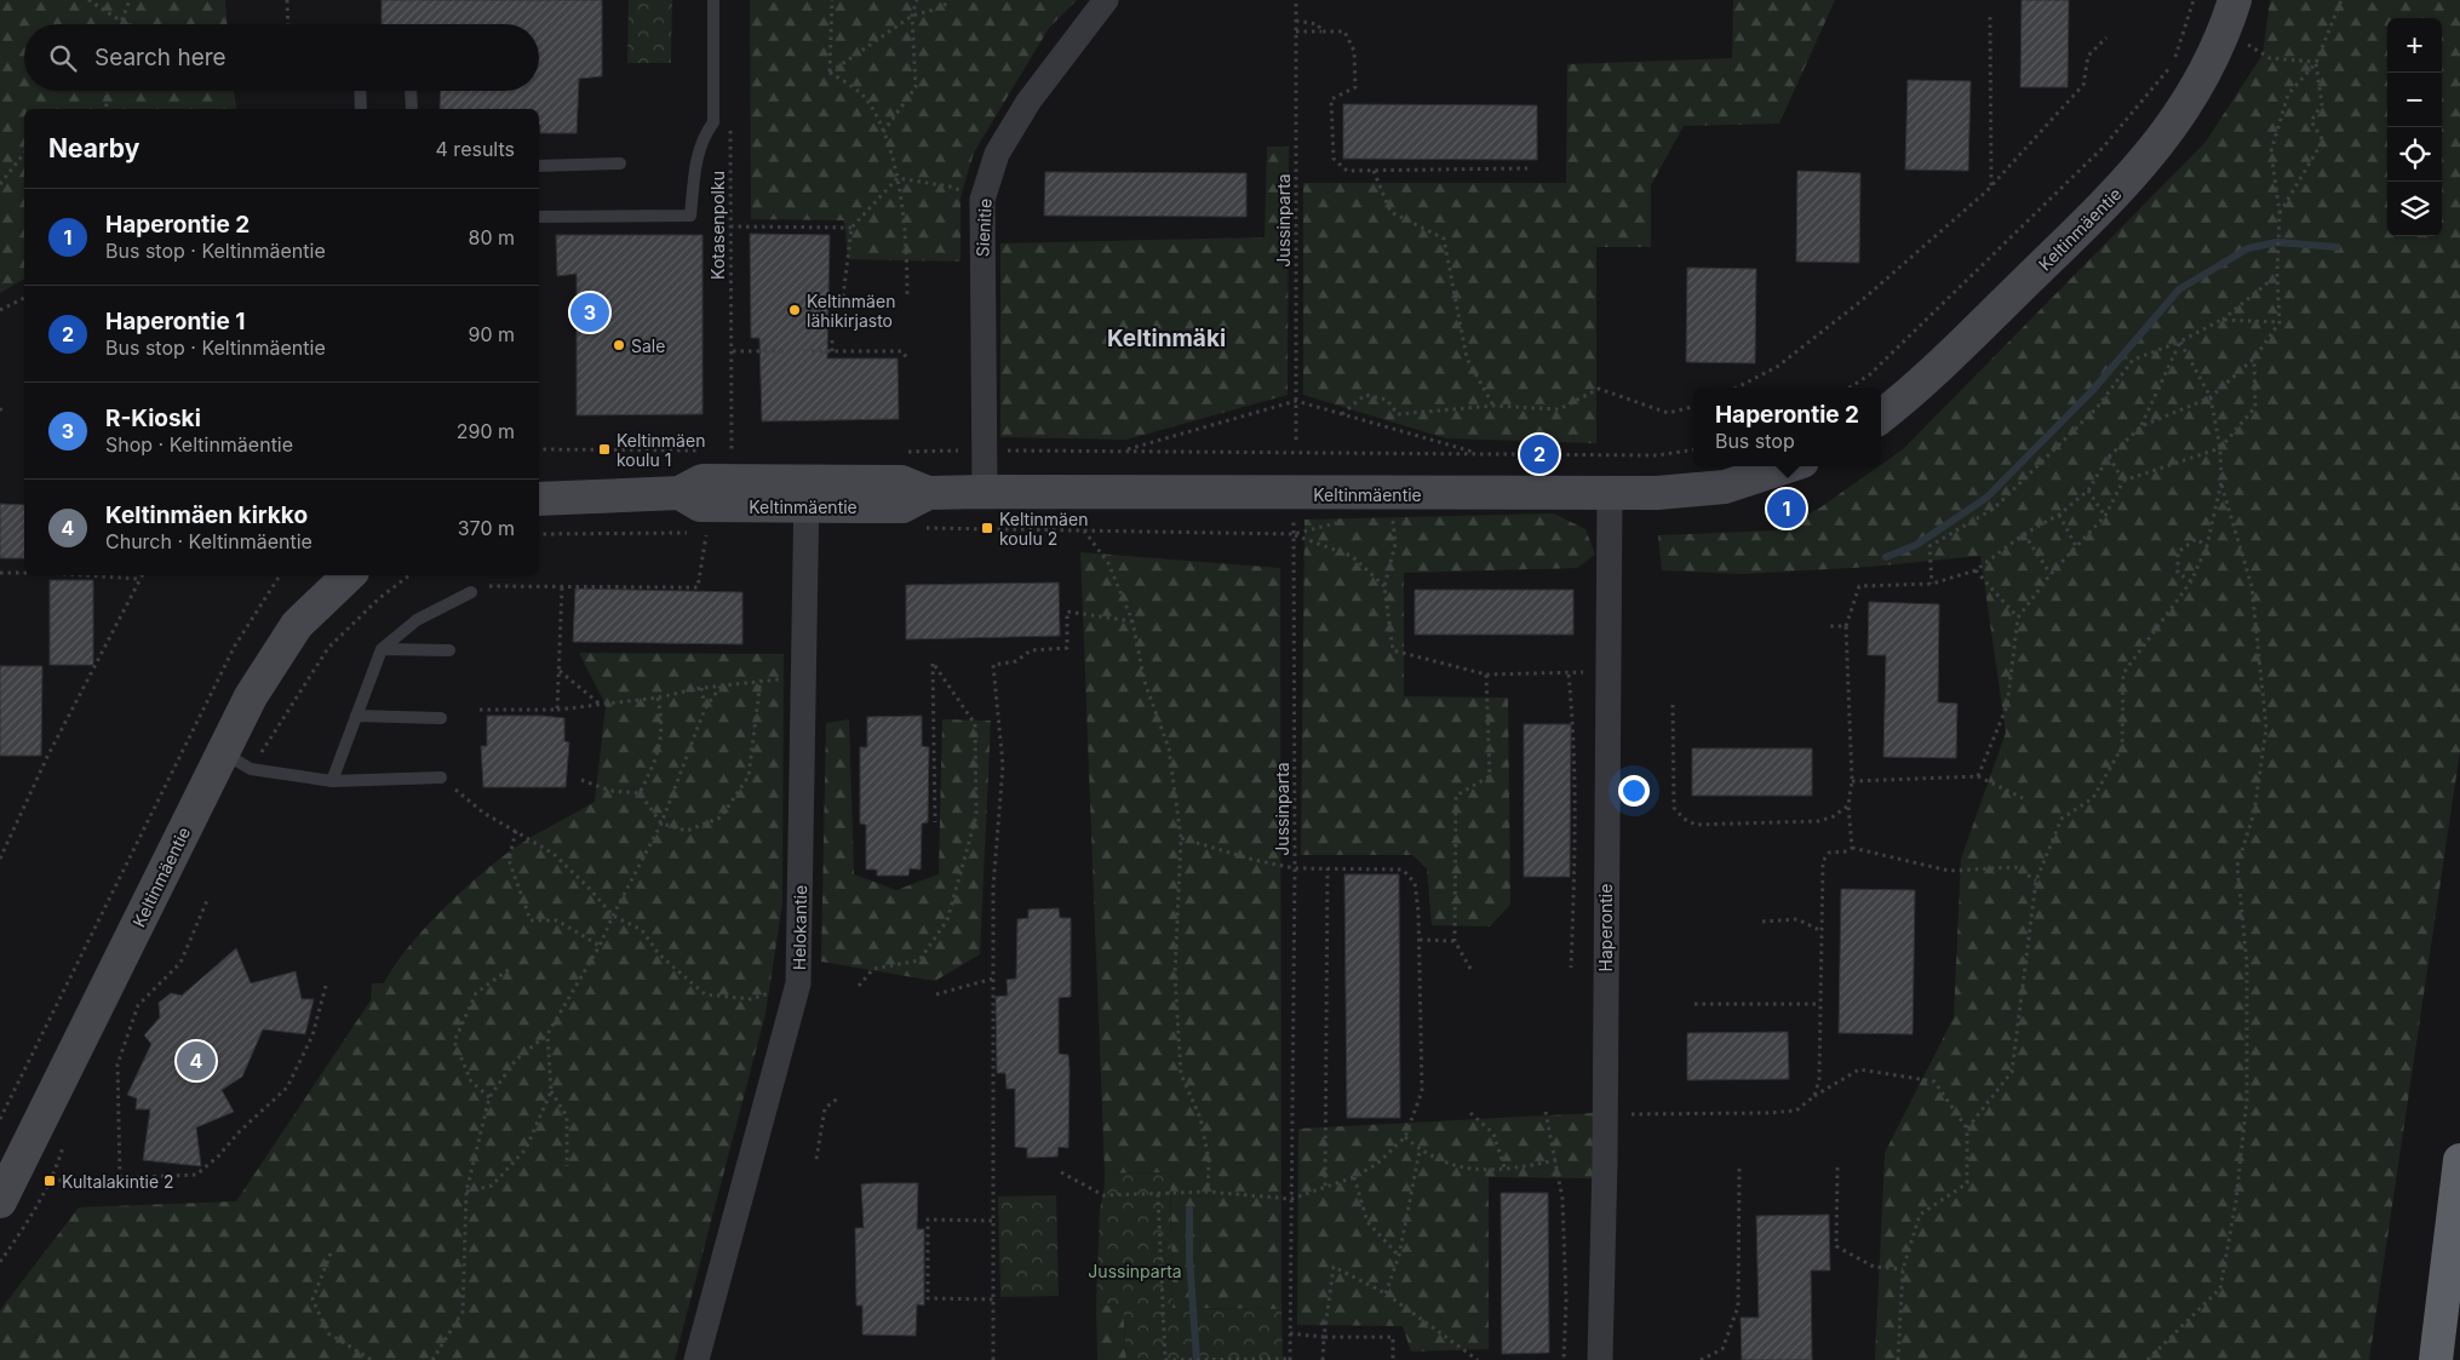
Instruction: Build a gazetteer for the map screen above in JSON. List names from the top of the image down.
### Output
{
  "streets": {
    "main road": ["Keltinmäentie"],
    "street": ["Sienitie", "Helokantie", "Haperontie"],
    "path": ["Jussinparta", "Kotasenpolku"]
  },
  "crossings": [
    ["Sienitie", "Keltinmäentie"],
    ["Keltinmäentie", "Helokantie"],
    ["Keltinmäentie", "Haperontie"]
  ],
  "districts": ["Keltinmäki"],
  "parks": ["Jussinparta"],
  "places": {
    "other": ["Keltinmäen lähikirjasto", "Sale"],
    "transit": ["Keltinmäen koulu 1", "Keltinmäen koulu 2", "Kultalakintie 2"]
  },
  "page": {
    "map_buttons": ["+", "−"],
    "search": "Search here",
    "heading": ["Nearby", "4 results"],
    "list": [
      {
        "mark": "1",
        "name": "Haperontie 2",
        "note": "Bus stop · Keltinmäentie",
        "value": "80 m"
      },
      {
        "mark": "2",
        "name": "Haperontie 1",
        "note": "Bus stop · Keltinmäentie",
        "value": "90 m"
      },
      {
        "mark": "3",
        "name": "R-Kioski",
        "note": "Shop · Keltinmäentie",
        "value": "290 m"
      },
      {
        "mark": "4",
        "name": "Keltinmäen kirkko",
        "note": "Church · Keltinmäentie",
        "value": "370 m"
      }
    ],
    "pins": [
      "3",
      "2",
      "1",
      "4"
    ],
    "popup": ["Haperontie 2", "Bus stop"]
  }
}
